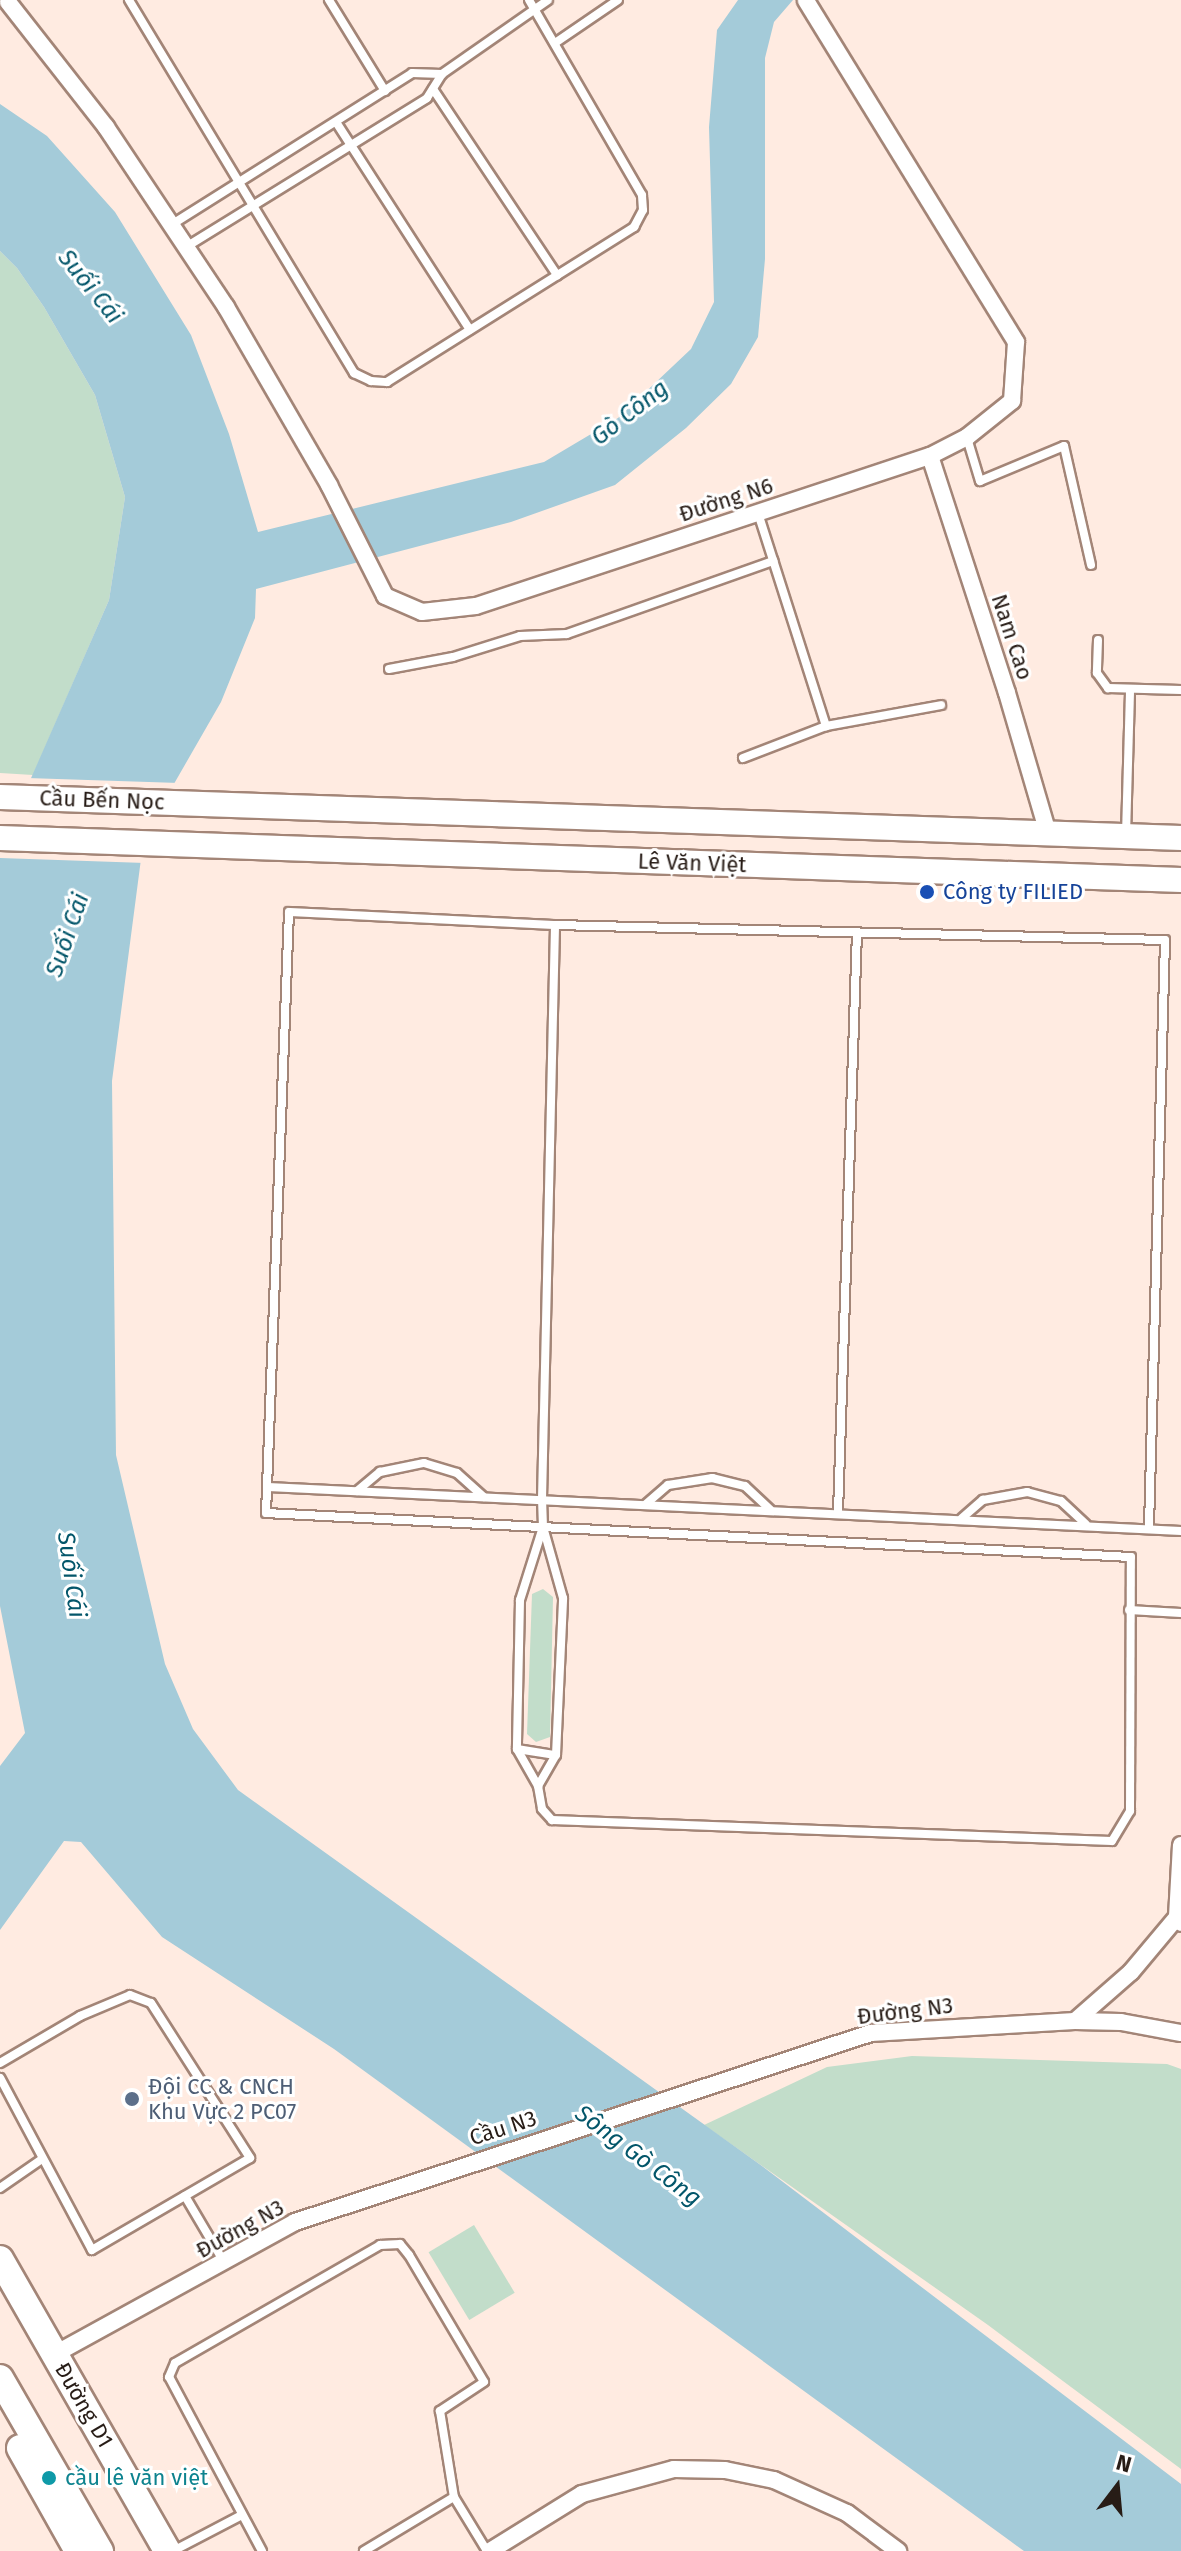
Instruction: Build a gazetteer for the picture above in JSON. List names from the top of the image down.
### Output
{
  "streets": {
    "main road": ["Cầu Bến Nọc", "Lê Văn Việt", "Đường D1"],
    "street": [
      "Đường N6",
      "Nam Cao",
      "Đường N3",
      "Cầu N3"
    ]
  },
  "crossings": [
    ["Đường N6", "Nam Cao"],
    ["Nam Cao", "Lê Văn Việt"],
    ["Cầu Bến Nọc", "Lê Văn Việt"],
    ["Đường N3", "Cầu N3"],
    ["Đường N3", "Đường D1"]
  ],
  "water": ["Suối Cái", "Gò Công", "Sông Gò Công"],
  "places": ["Công ty FILIED", "Đội CC & CNCH Khu Vực 2 PC07", "cầu lê văn việt"],
  "north": "top"
}
